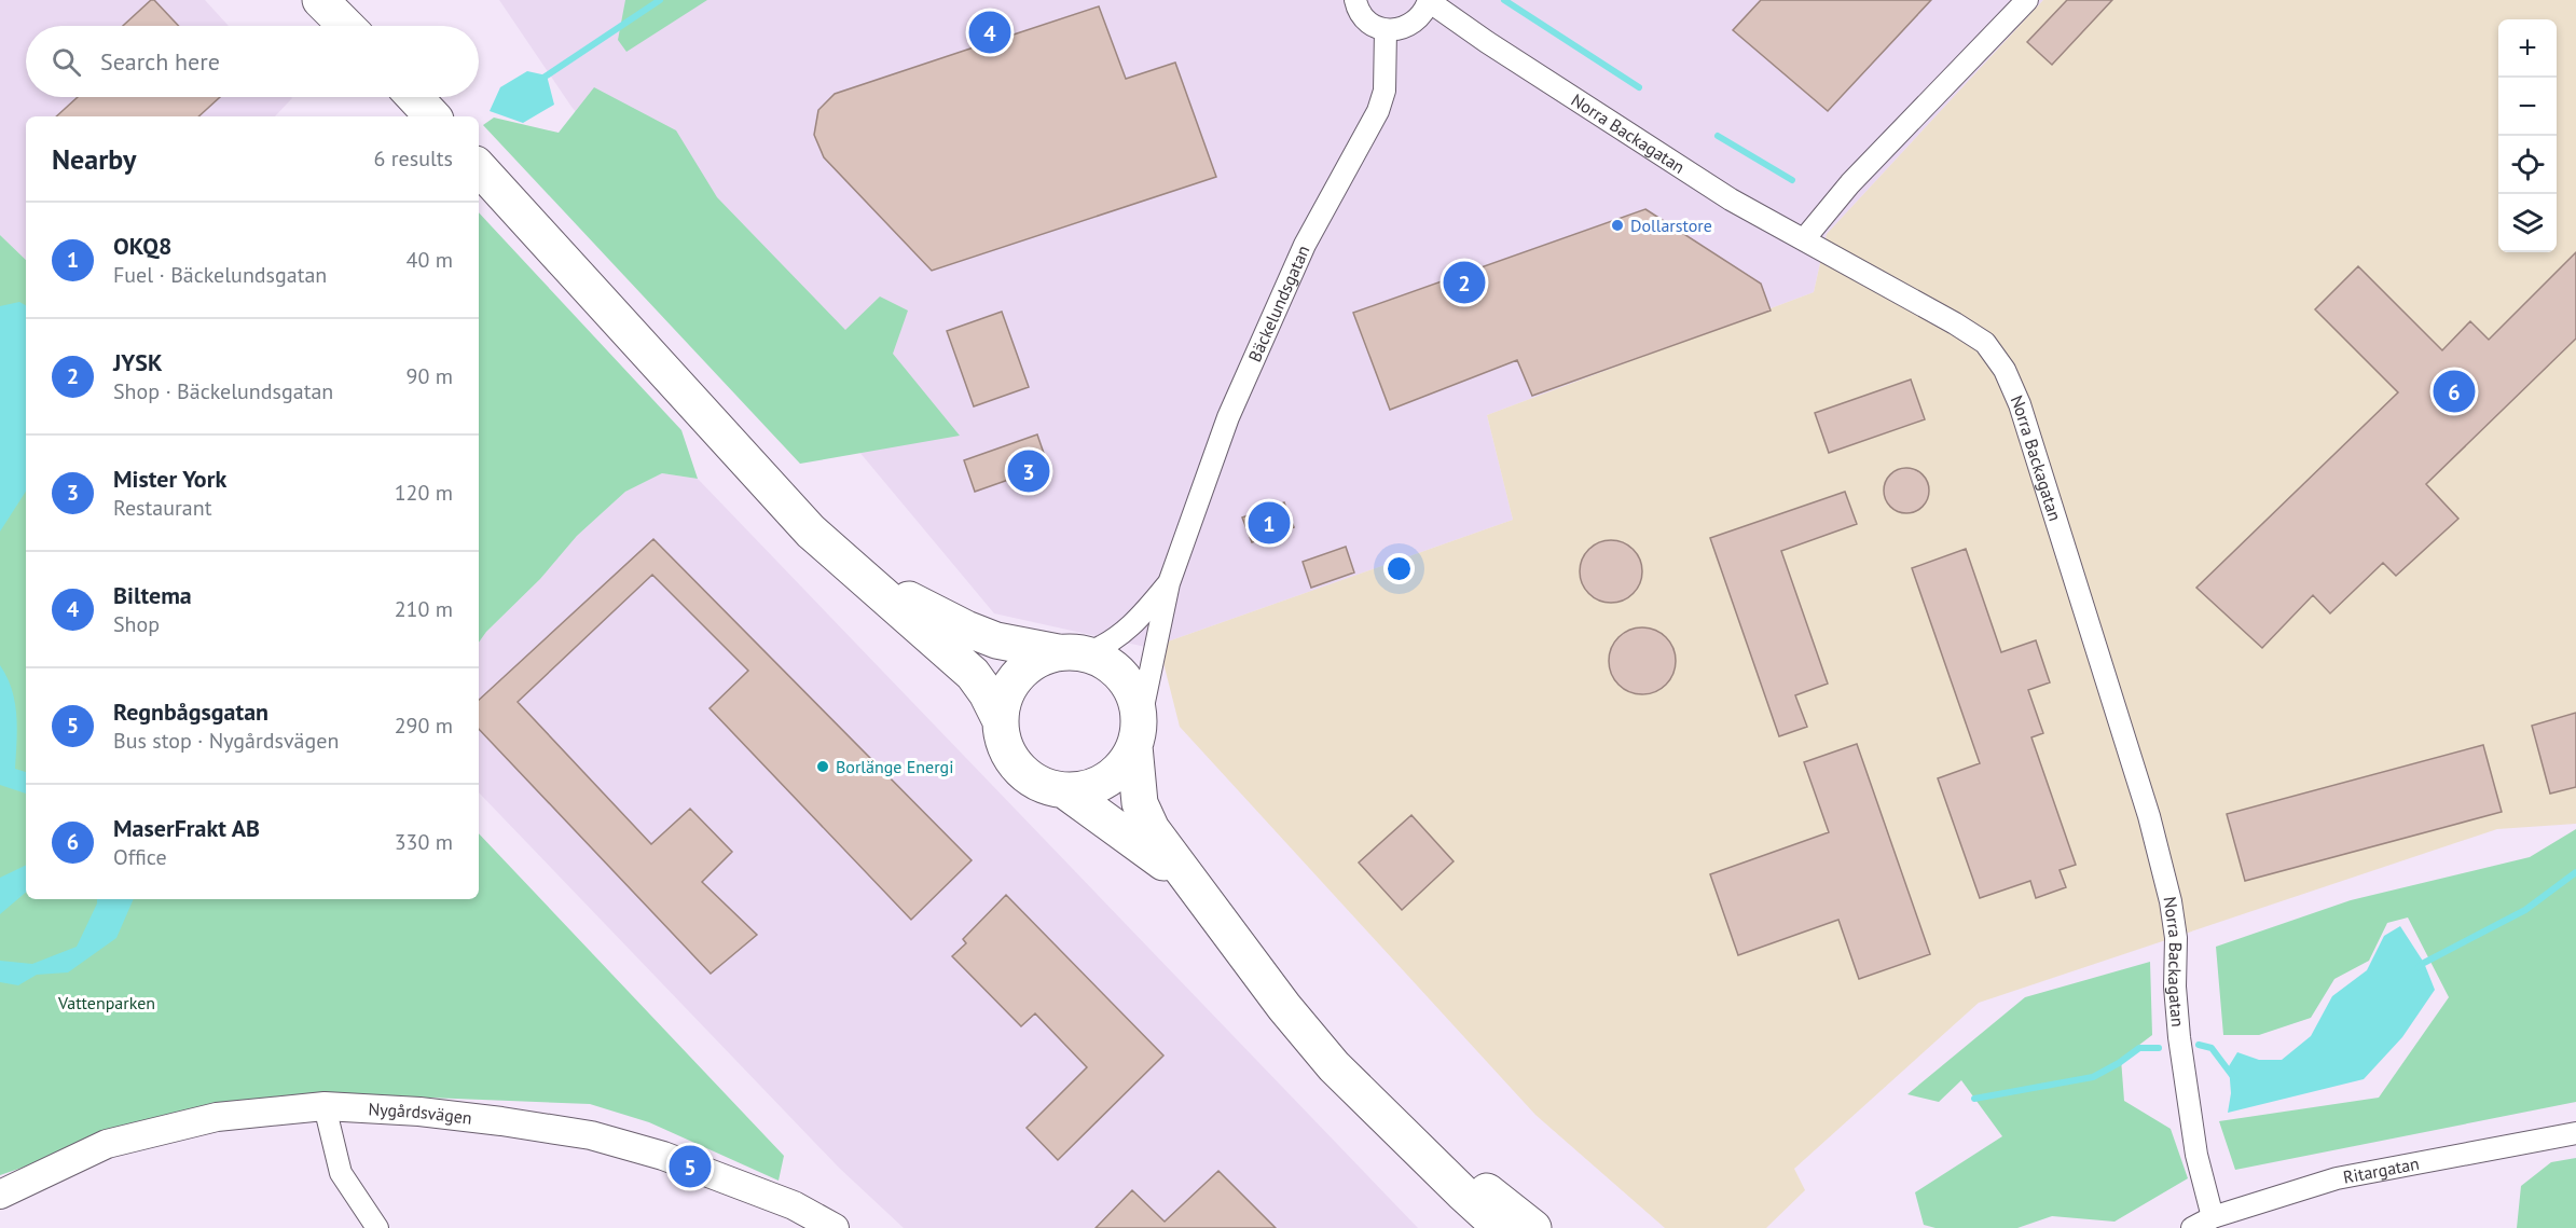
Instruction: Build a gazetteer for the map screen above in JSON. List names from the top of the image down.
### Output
{
  "streets": {
    "street": [
      "Norra Backagatan",
      "Bäckelundsgatan",
      "Nygårdsvägen",
      "Ritargatan"
    ]
  },
  "crossings": [
    ["Norra Backagatan", "Ritargatan"]
  ],
  "parks": ["Vattenparken"],
  "places": ["Dollarstore", "Borlänge Energi"],
  "page": {
    "pins": [
      "4",
      "2",
      "6",
      "3",
      "1",
      "5"
    ],
    "map_buttons": ["+", "−"],
    "search": "Search here",
    "heading": ["Nearby", "6 results"],
    "list": [
      {
        "mark": "1",
        "name": "OKQ8",
        "note": "Fuel · Bäckelundsgatan",
        "value": "40 m"
      },
      {
        "mark": "2",
        "name": "JYSK",
        "note": "Shop · Bäckelundsgatan",
        "value": "90 m"
      },
      {
        "mark": "3",
        "name": "Mister York",
        "note": "Restaurant",
        "value": "120 m"
      },
      {
        "mark": "4",
        "name": "Biltema",
        "note": "Shop",
        "value": "210 m"
      },
      {
        "mark": "5",
        "name": "Regnbågsgatan",
        "note": "Bus stop · Nygårdsvägen",
        "value": "290 m"
      },
      {
        "mark": "6",
        "name": "MaserFrakt AB",
        "note": "Office",
        "value": "330 m"
      }
    ]
  }
}
